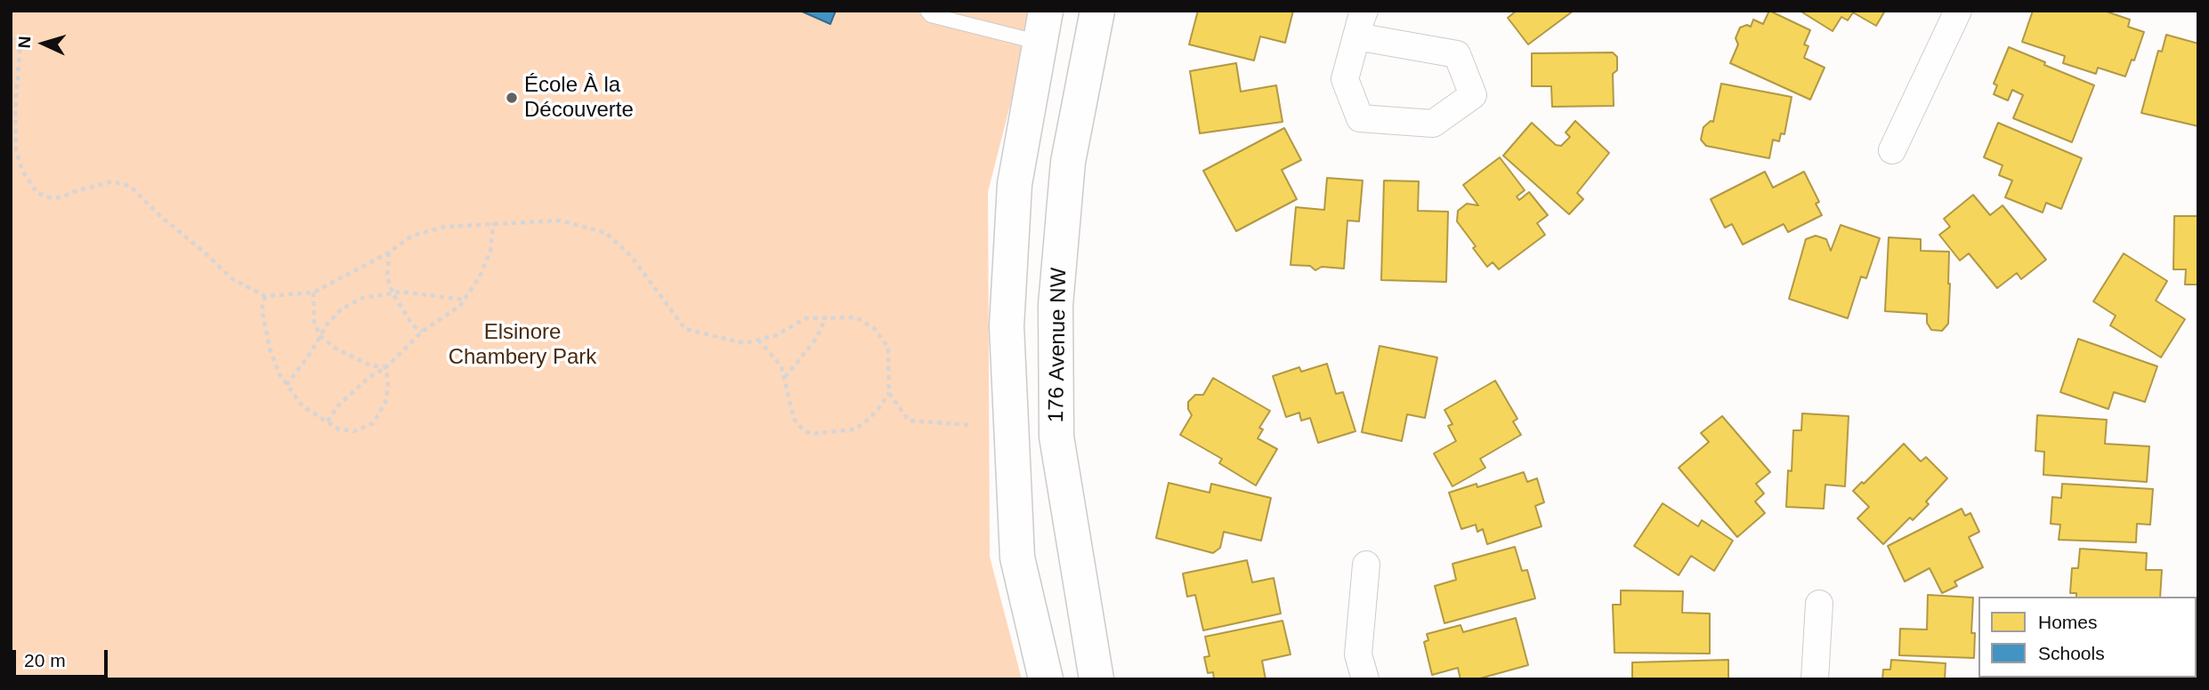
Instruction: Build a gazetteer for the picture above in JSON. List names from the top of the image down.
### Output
{
  "streets": {
    "street": ["176 Avenue NW"]
  },
  "parks": ["Elsinore Chambery Park"],
  "places": ["École À la Découverte"],
  "legend": ["Homes", "Schools"],
  "scale_bar": "20 m",
  "north": "left"
}
